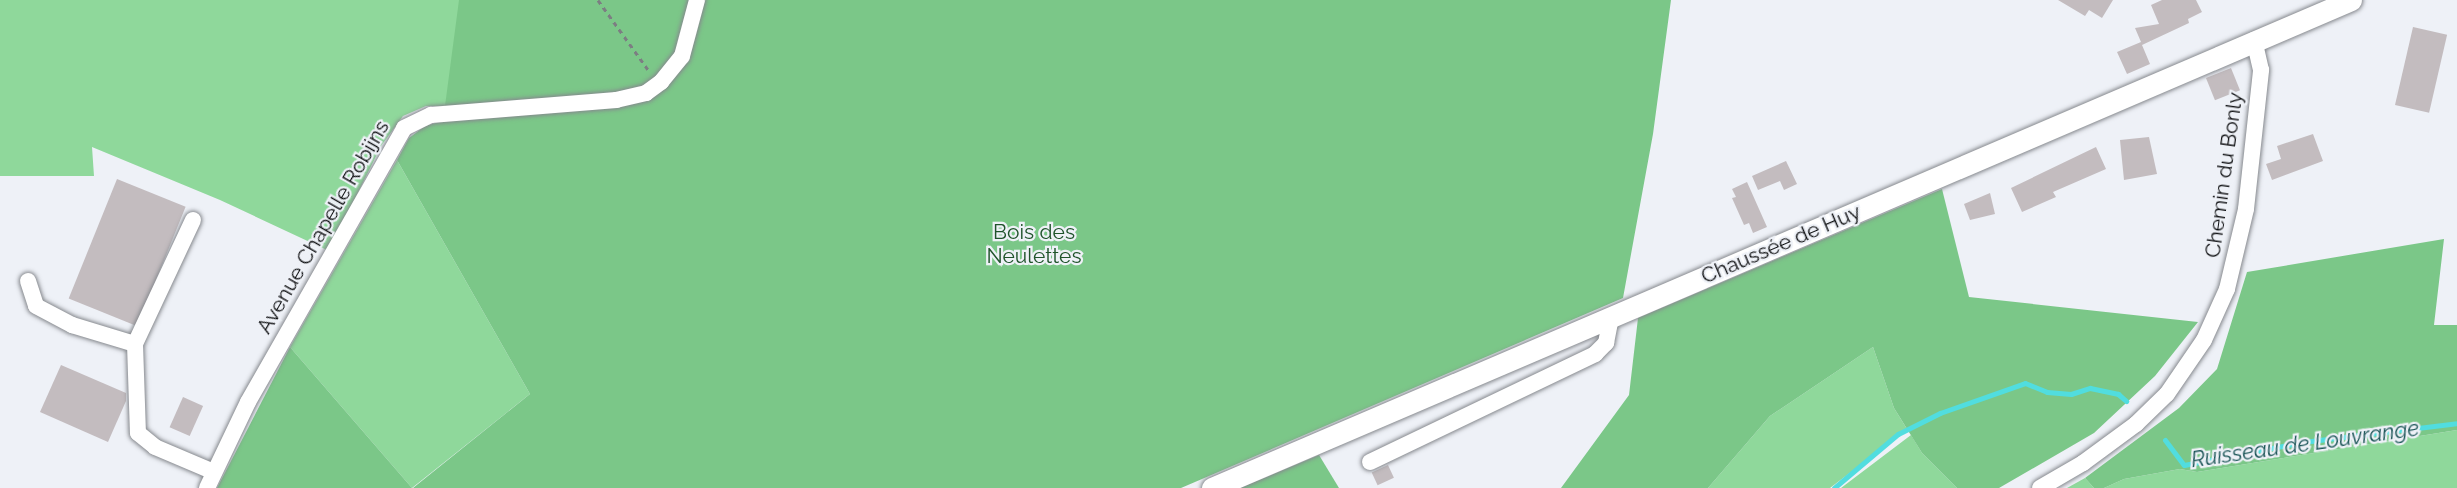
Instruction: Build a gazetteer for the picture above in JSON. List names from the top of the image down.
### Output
{
  "streets": {
    "main road": ["Chaussée de Huy"],
    "street": ["Chemin du Bonly", "Avenue Chapelle Robijns"]
  },
  "crossings": [
    ["Chemin du Bonly", "Chaussée de Huy"]
  ],
  "water": ["Ruisseau de Louvrange"],
  "parks": ["Bois des Neulettes"]
}
